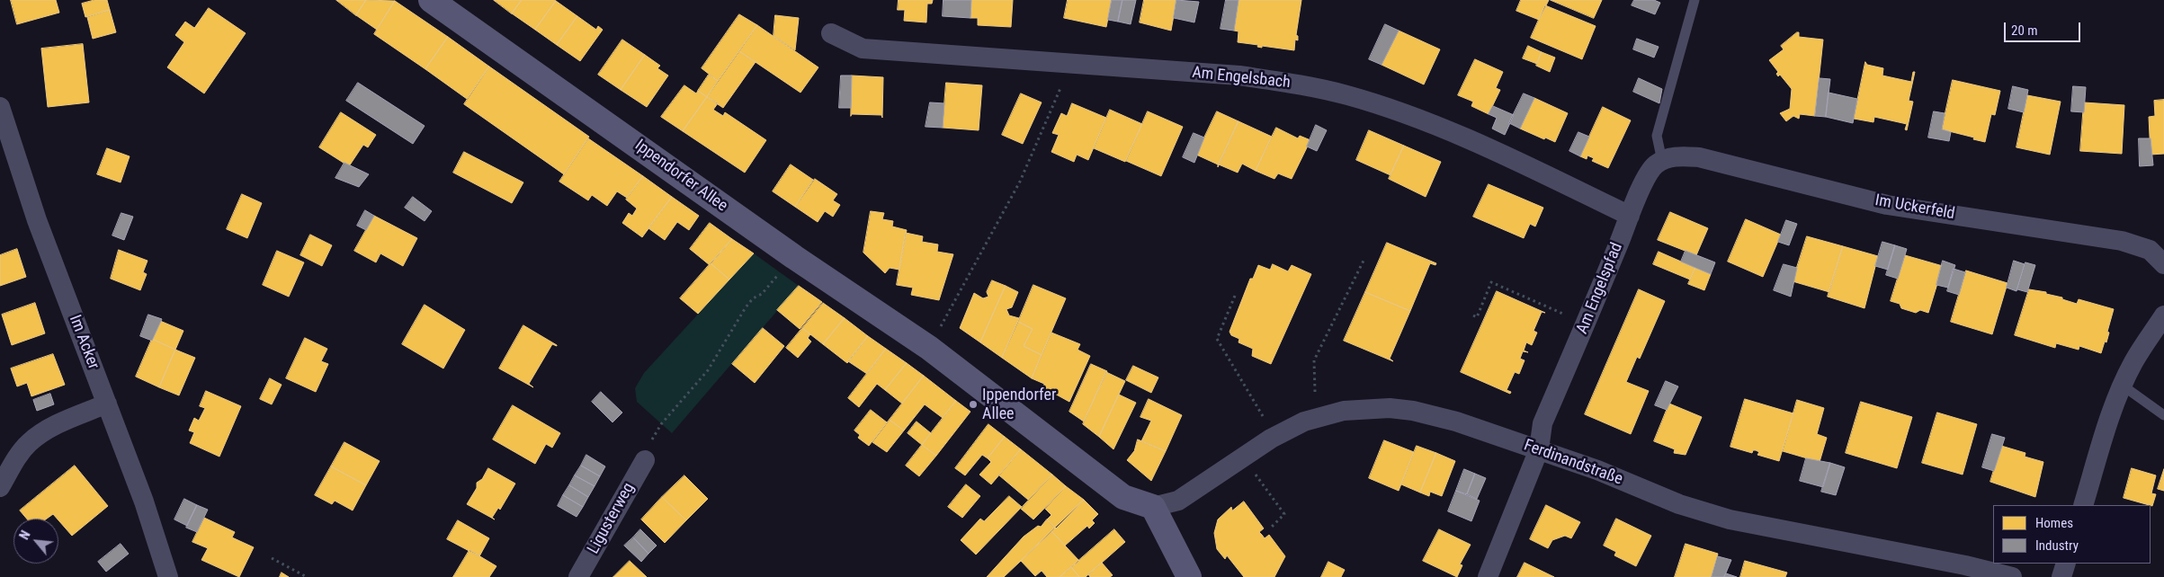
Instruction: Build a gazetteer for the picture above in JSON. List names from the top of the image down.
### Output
{
  "streets": {
    "street": [
      "Am Engelsbach",
      "Ippendorfer Allee",
      "Im Uckerfeld",
      "Am Engelspfad",
      "Im Acker",
      "Ferdinandstraße",
      "Ligusterweg"
    ]
  },
  "crossings": [
    ["Am Engelsbach", "Am Engelspfad"],
    ["Ippendorfer Allee", "Ferdinandstraße"],
    ["Im Uckerfeld", "Am Engelspfad"],
    ["Am Engelspfad", "Ferdinandstraße"]
  ],
  "places": ["Ippendorfer Allee"],
  "legend": ["Homes", "Industry"],
  "scale_bar": "20 m",
  "north": "top left"
}
